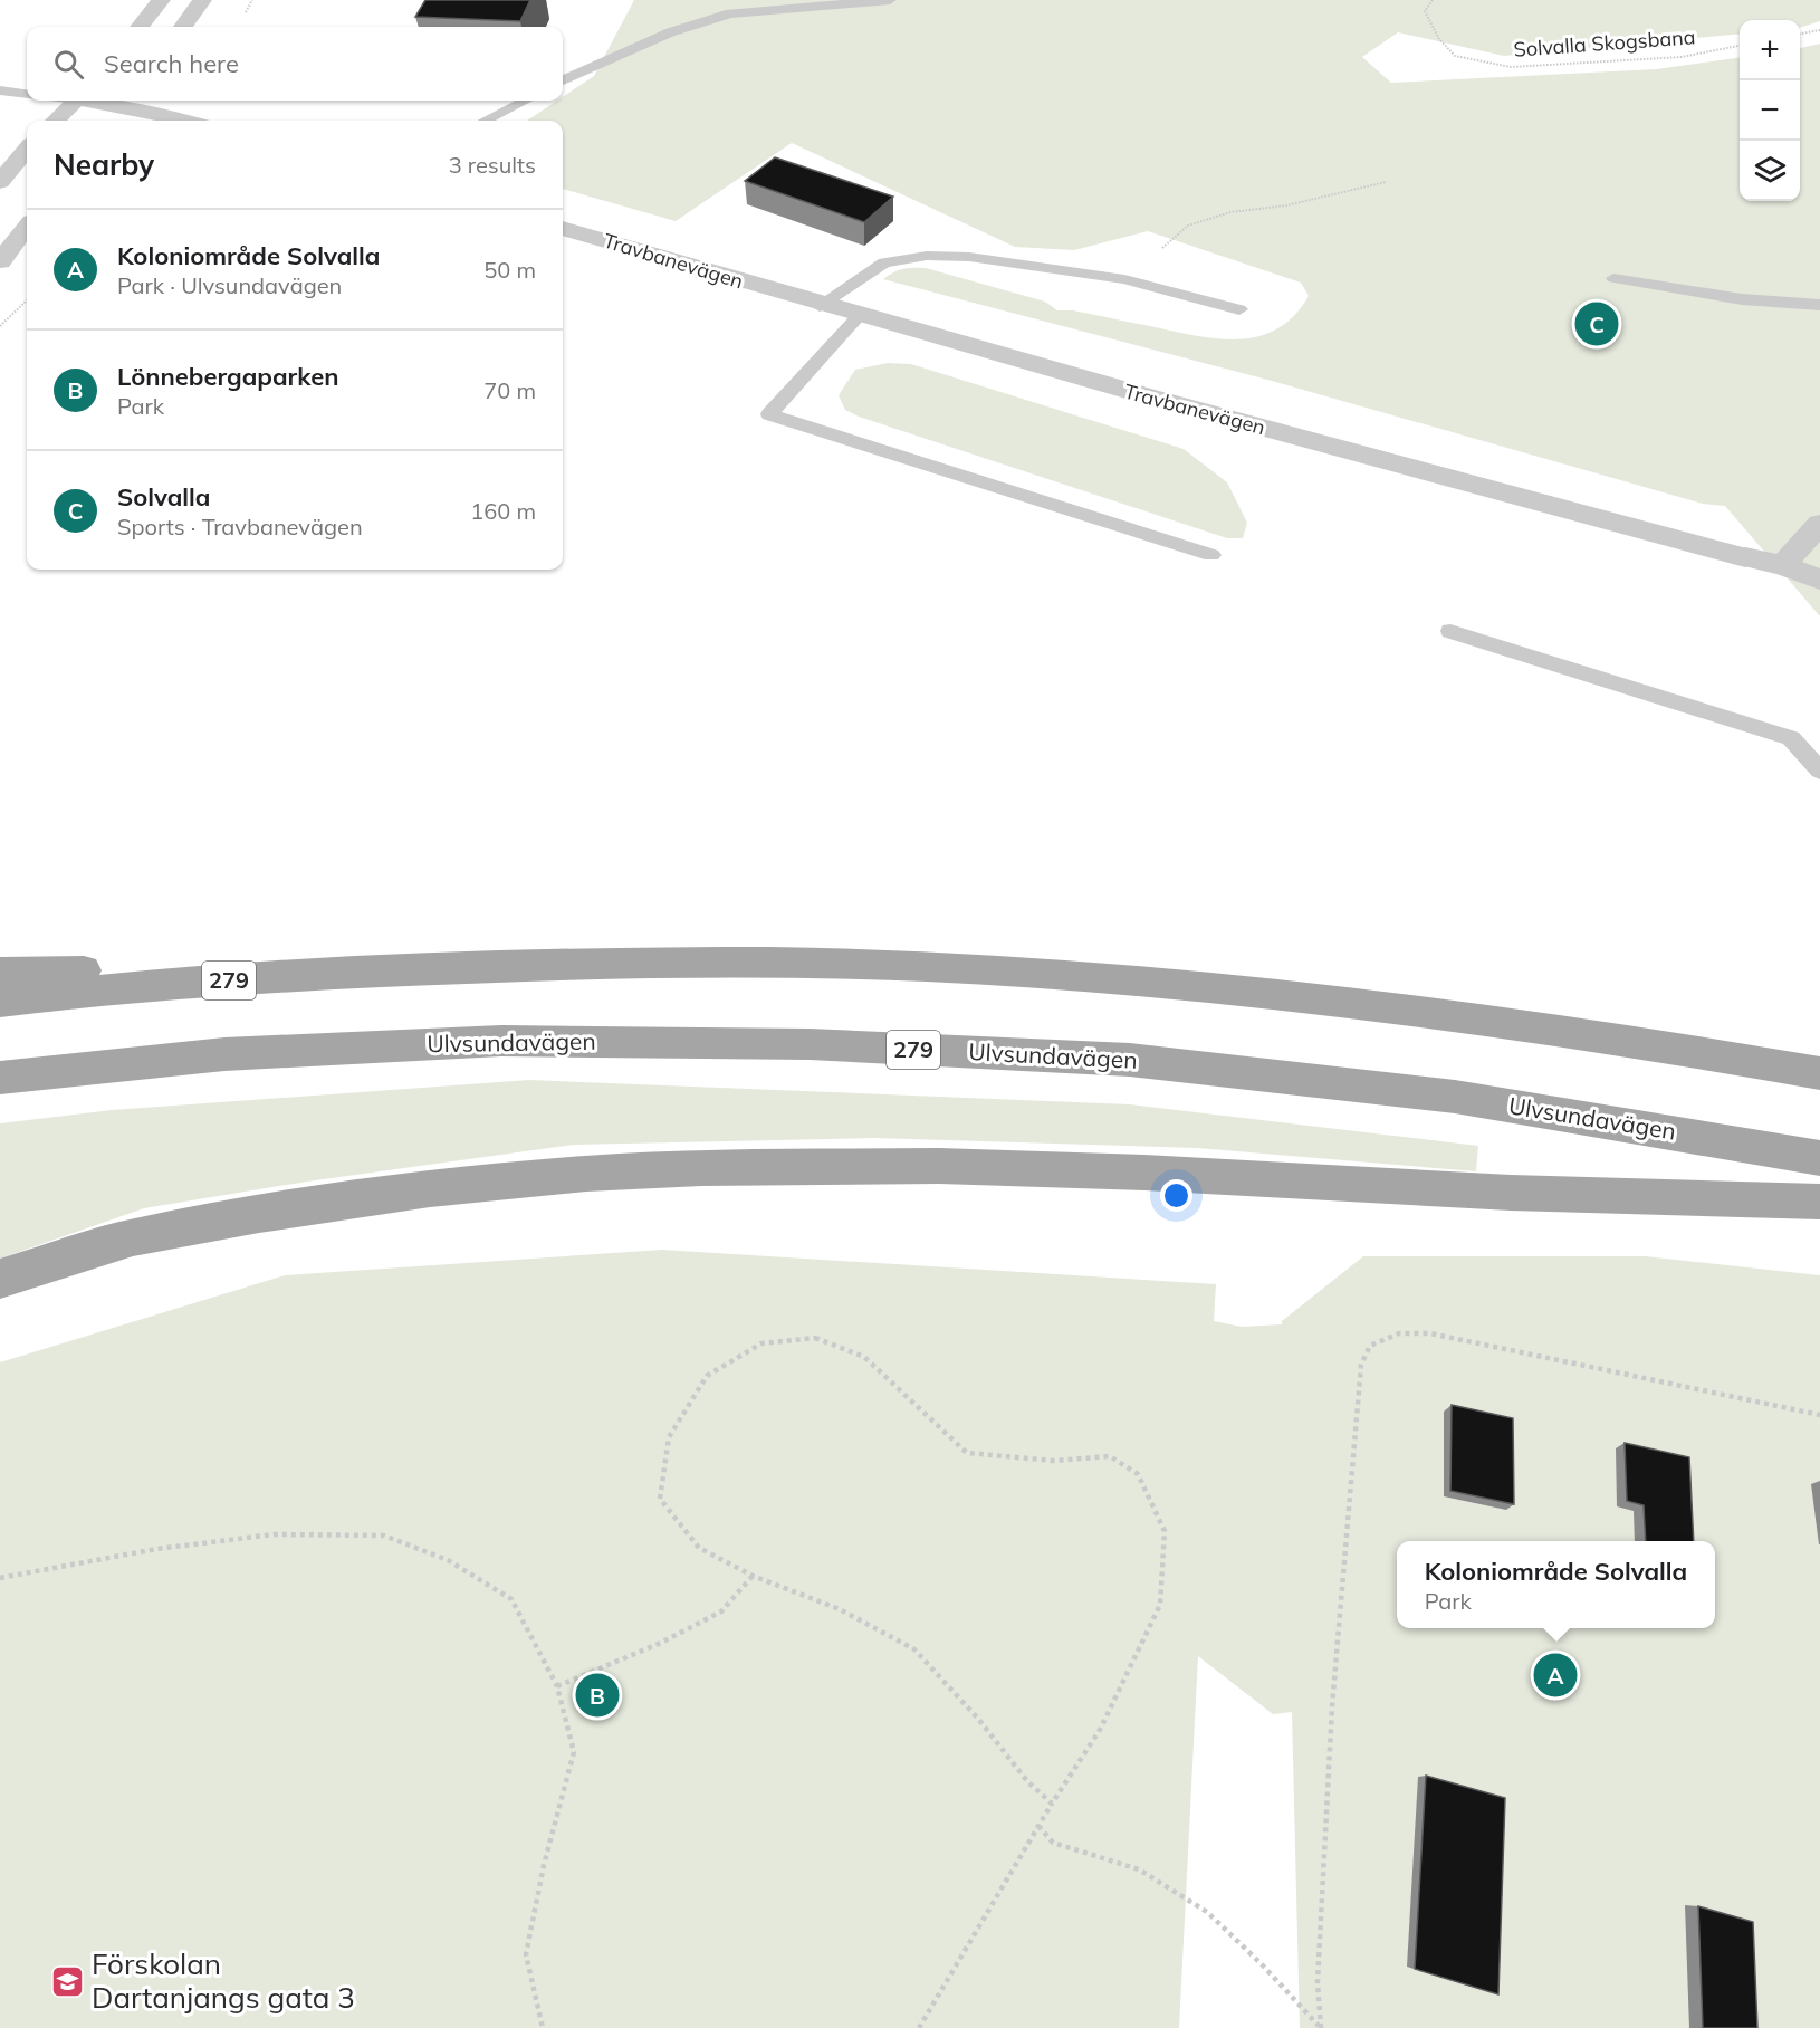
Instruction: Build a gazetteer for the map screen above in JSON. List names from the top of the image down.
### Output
{
  "streets": {
    "main road": ["279", "Ulvsundavägen"],
    "street": ["Travbanevägen"],
    "path": ["Solvalla Skogsbana"]
  },
  "places": {
    "school or university": ["Förskolan Dartanjangs gata 3"]
  },
  "page": {
    "map_buttons": ["+", "−"],
    "search": "Search here",
    "heading": ["Nearby", "3 results"],
    "list": [
      {
        "mark": "A",
        "name": "Koloniområde Solvalla",
        "note": "Park · Ulvsundavägen",
        "value": "50 m"
      },
      {
        "mark": "B",
        "name": "Lönnebergaparken",
        "note": "Park",
        "value": "70 m"
      },
      {
        "mark": "C",
        "name": "Solvalla",
        "note": "Sports · Travbanevägen",
        "value": "160 m"
      }
    ],
    "pins": ["C", "A", "B"],
    "popup": ["Koloniområde Solvalla", "Park"]
  }
}
